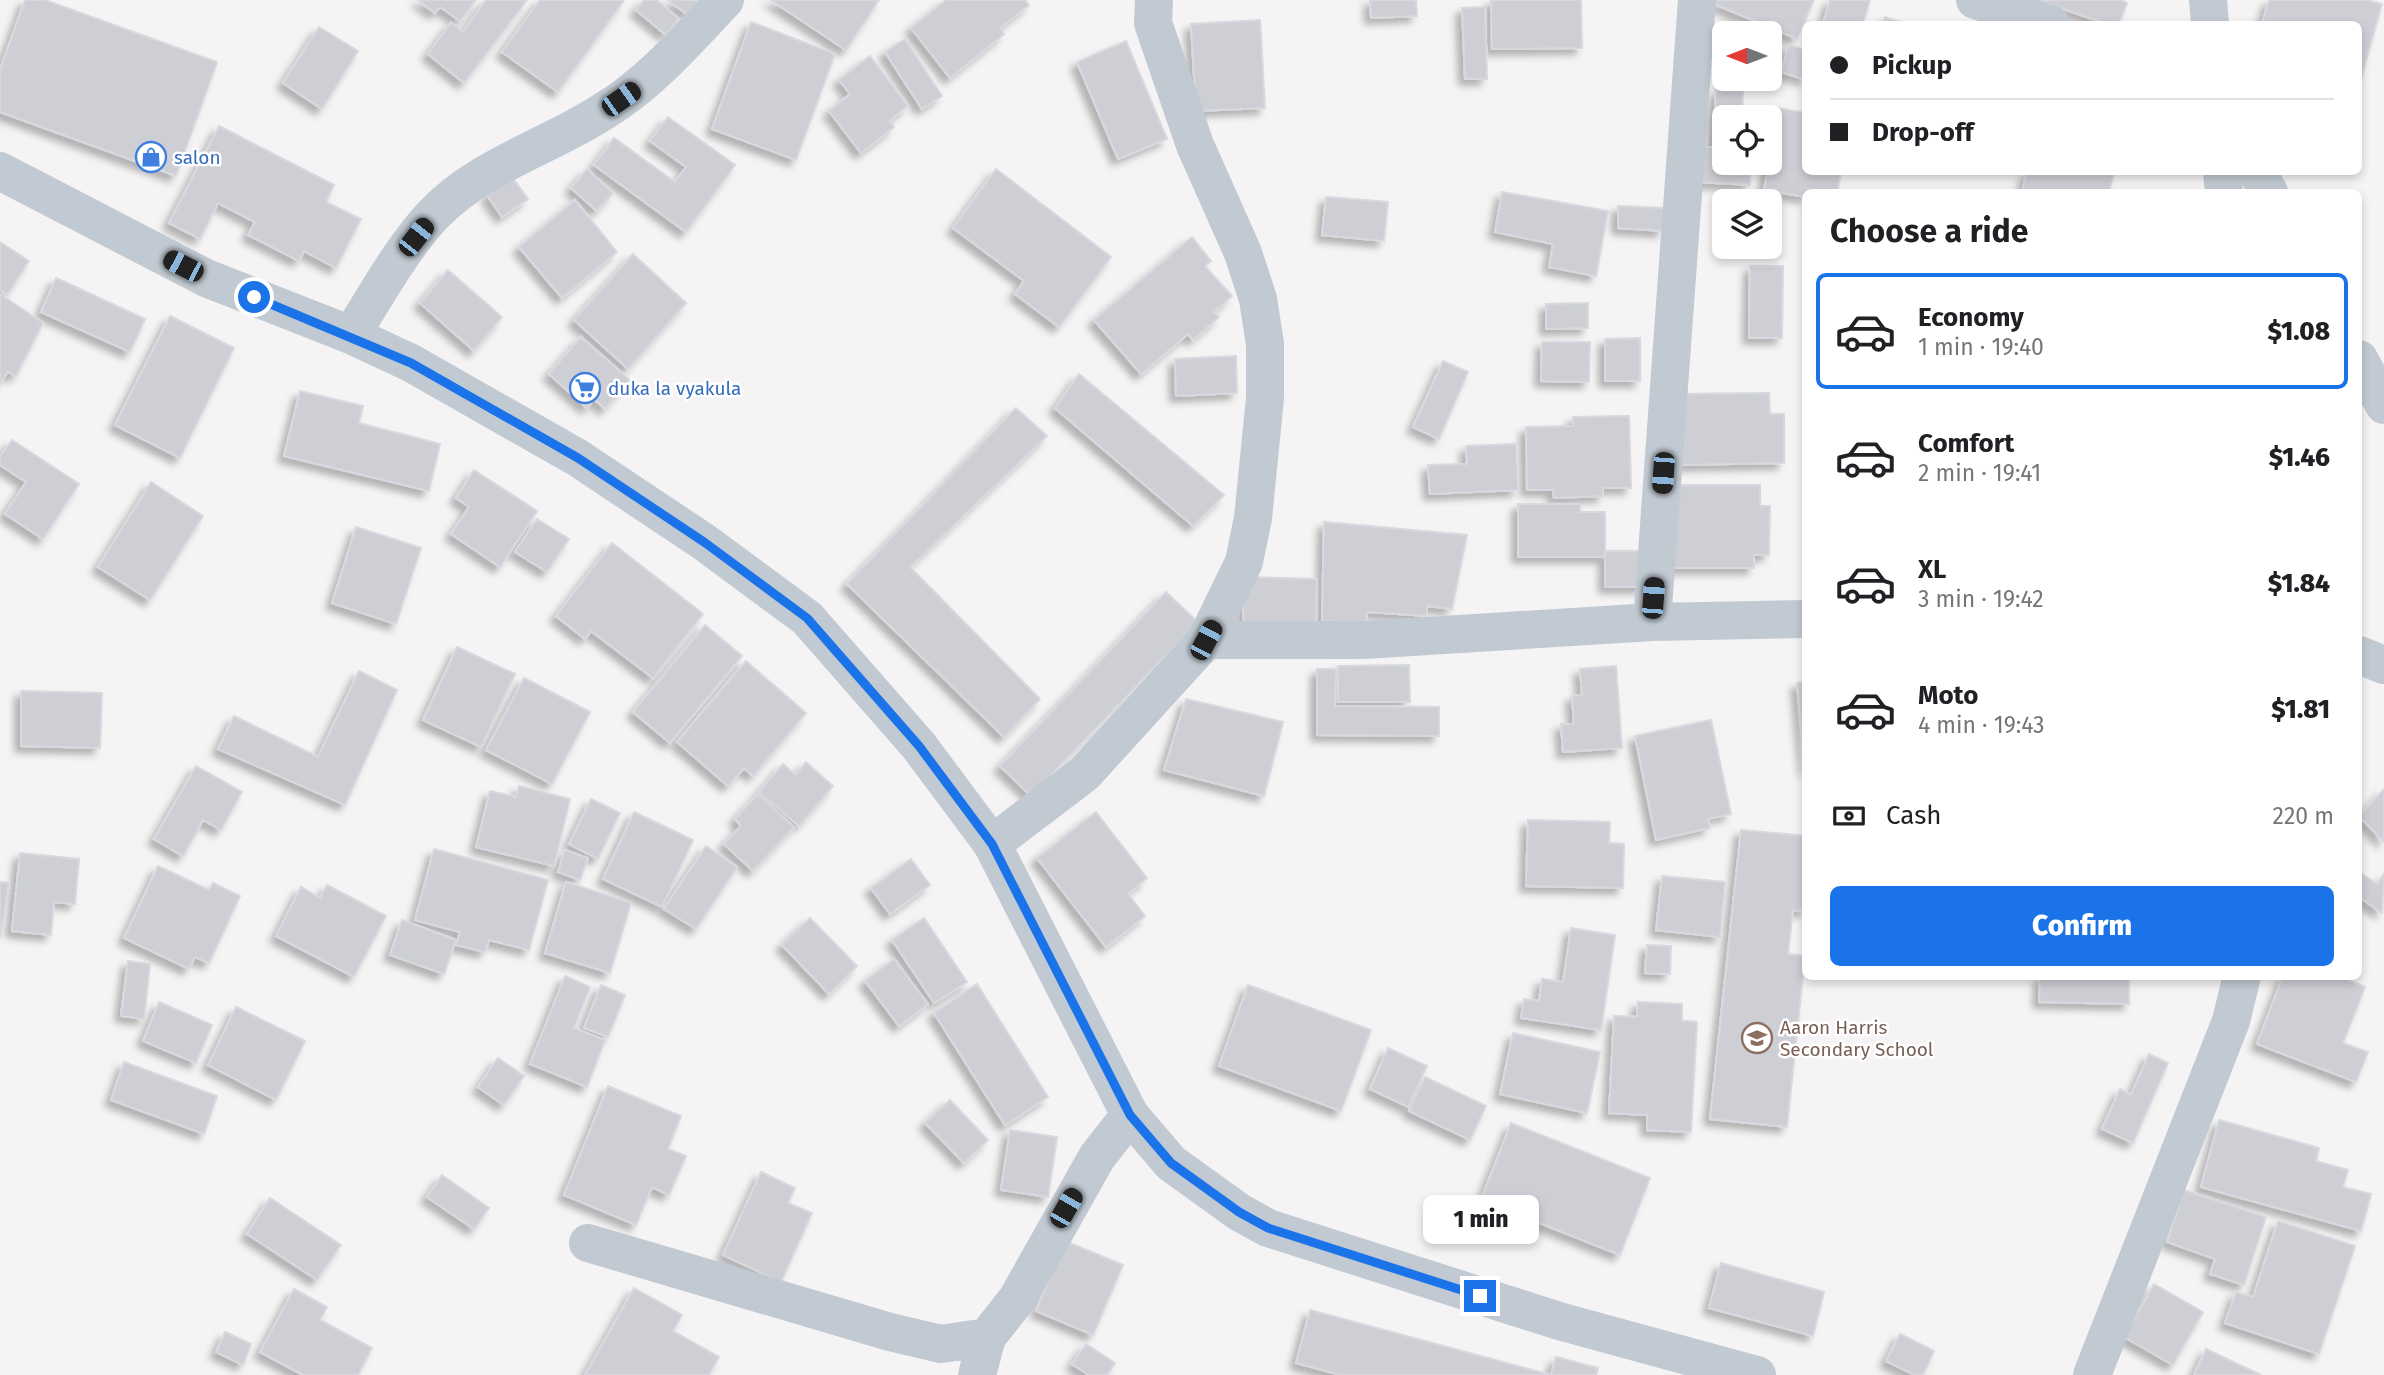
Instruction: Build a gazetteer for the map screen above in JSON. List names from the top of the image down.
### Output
{
  "places": {
    "shop": ["salon"],
    "supermarket": ["duka la vyakula"],
    "school or university": ["Aaron Harris Secondary School"]
  },
  "north": "left",
  "page": {
    "banner": ["Pickup", "Drop-off"],
    "heading": "Choose a ride",
    "list": [
      {
        "name": "Economy",
        "note": "1 min · 19:40",
        "value": "$1.08"
      },
      {
        "name": "Comfort",
        "note": "2 min · 19:41",
        "value": "$1.46"
      },
      {
        "name": "XL",
        "note": "3 min · 19:42",
        "value": "$1.84"
      },
      {
        "name": "Moto",
        "note": "4 min · 19:43",
        "value": "$1.81"
      }
    ],
    "pay": ["Cash", "220 m"],
    "buttons": "Confirm",
    "bubble": "1 min"
  }
}
